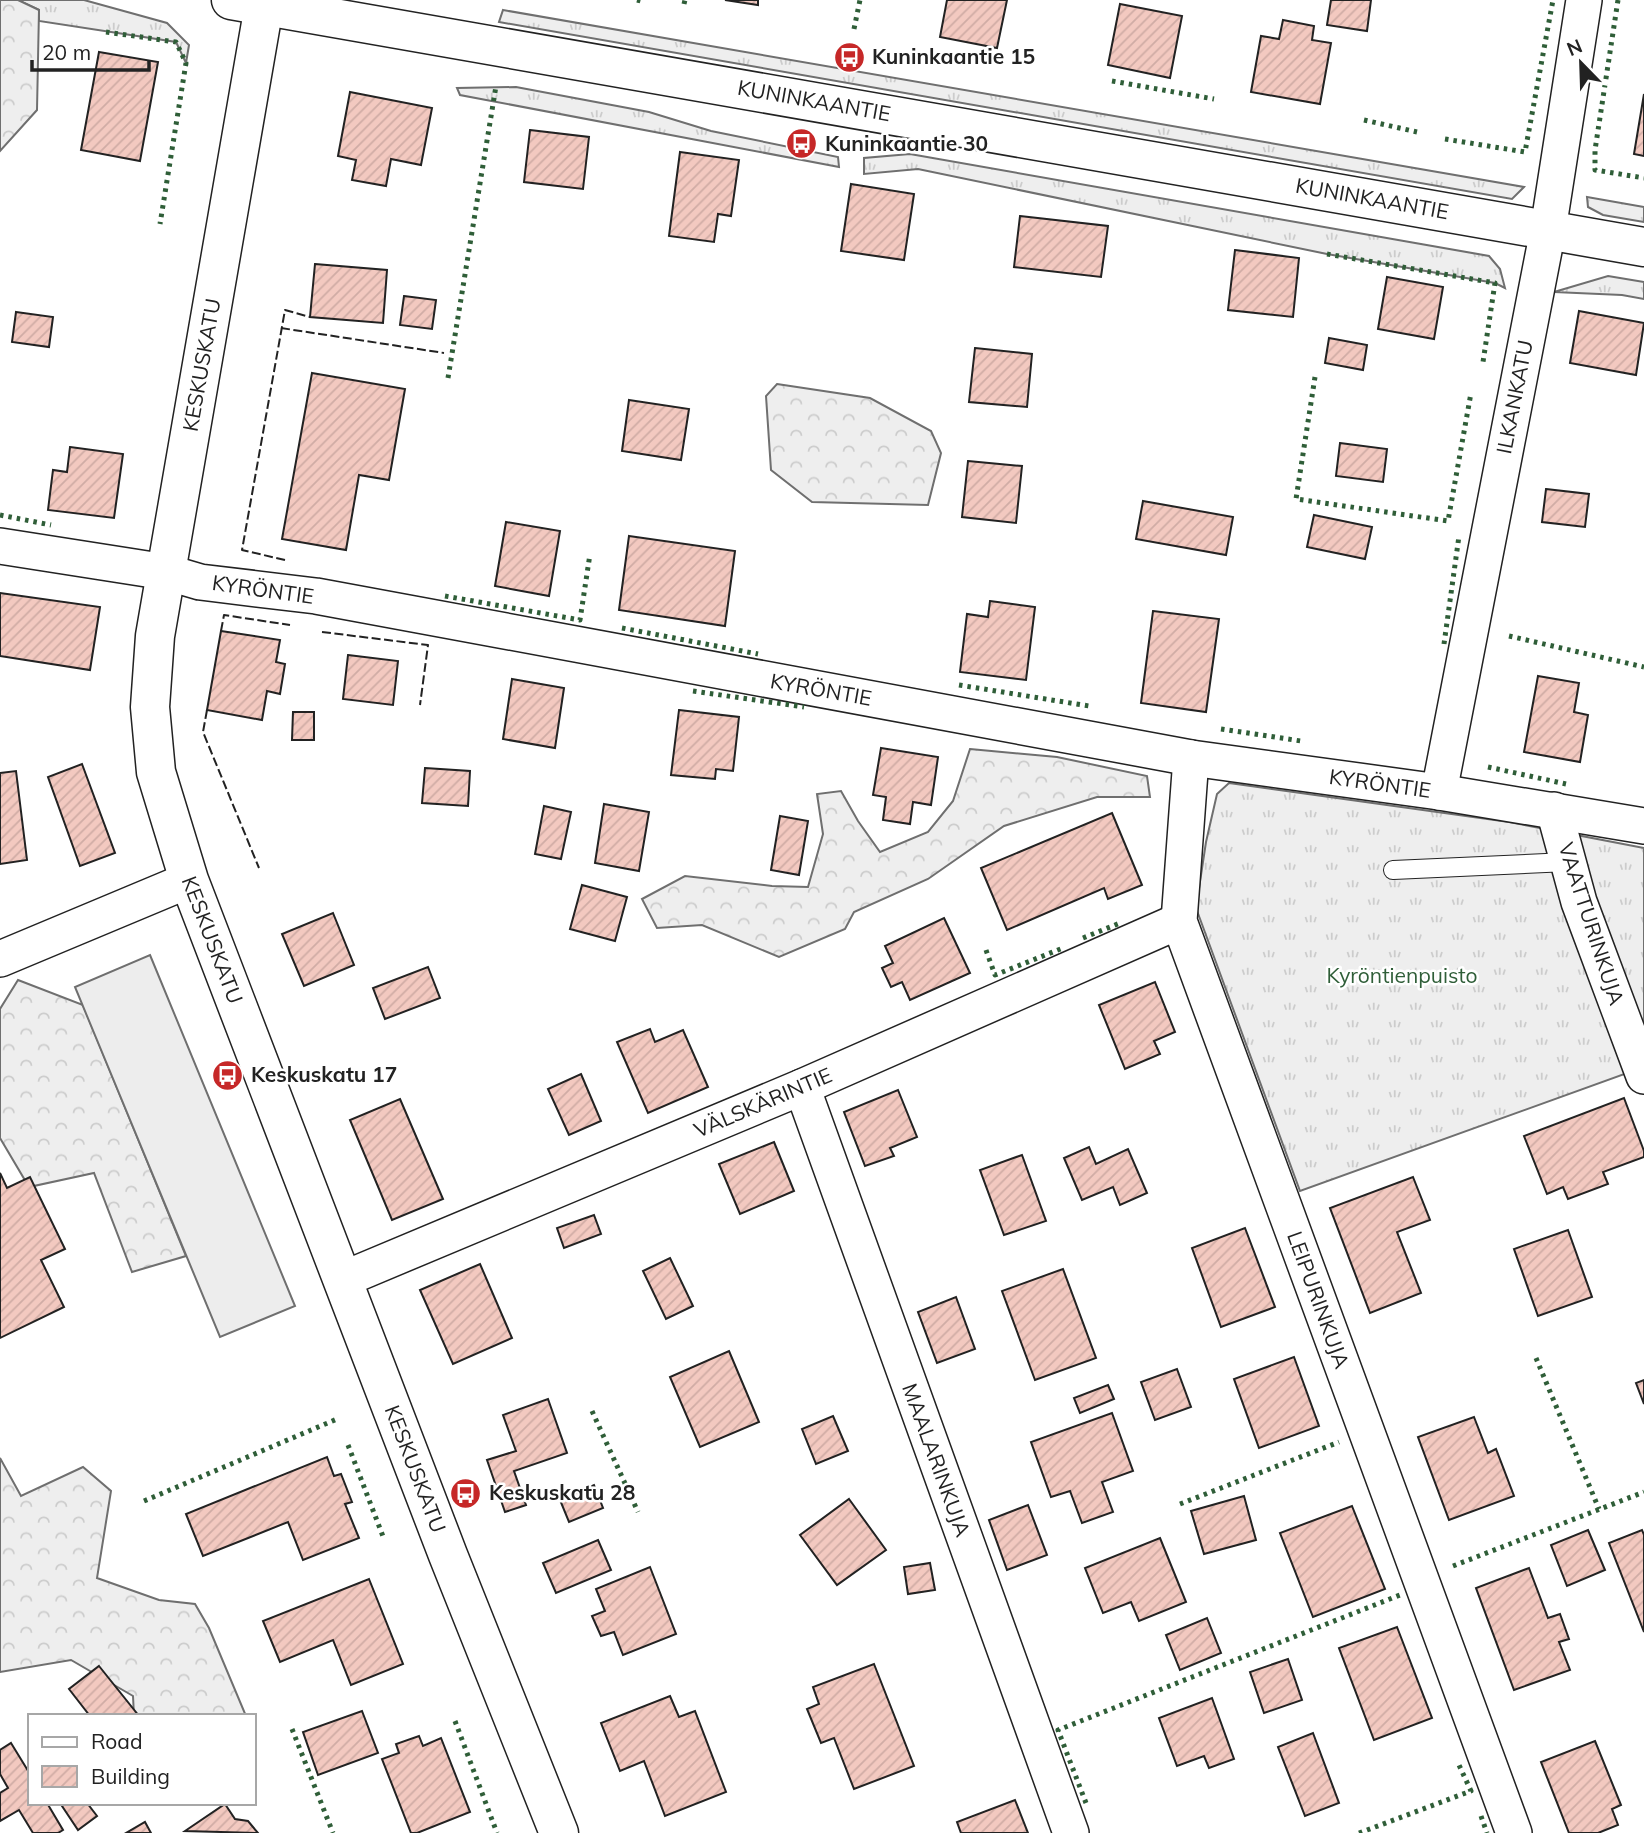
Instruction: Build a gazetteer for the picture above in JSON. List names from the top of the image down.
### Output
{
  "streets": {
    "street": [
      "KUNINKAANTIE",
      "KESKUSKATU",
      "ILKANKATU",
      "KYRÖNTIE",
      "VAATTURINKUJA",
      "VÄLSKÄRINTIE",
      "LEIPURINKUJA",
      "MAALARINKUJA"
    ]
  },
  "crossings": [
    ["KUNINKAANTIE", "KESKUSKATU"],
    ["KUNINKAANTIE", "ILKANKATU"],
    ["KESKUSKATU", "KYRÖNTIE"],
    ["KESKUSKATU", "VÄLSKÄRINTIE"],
    ["ILKANKATU", "KYRÖNTIE"],
    ["KYRÖNTIE", "VAATTURINKUJA"],
    ["KYRÖNTIE", "LEIPURINKUJA"],
    ["VÄLSKÄRINTIE", "LEIPURINKUJA"],
    ["VÄLSKÄRINTIE", "MAALARINKUJA"]
  ],
  "parks": ["Kyröntienpuisto"],
  "places": {
    "bus stop": [
      "Kuninkaantie 15",
      "Kuninkaantie 30",
      "Keskuskatu 17",
      "Keskuskatu 28"
    ]
  },
  "legend": ["Road", "Building"],
  "scale_bar": "20 m",
  "north": "top left"
}
